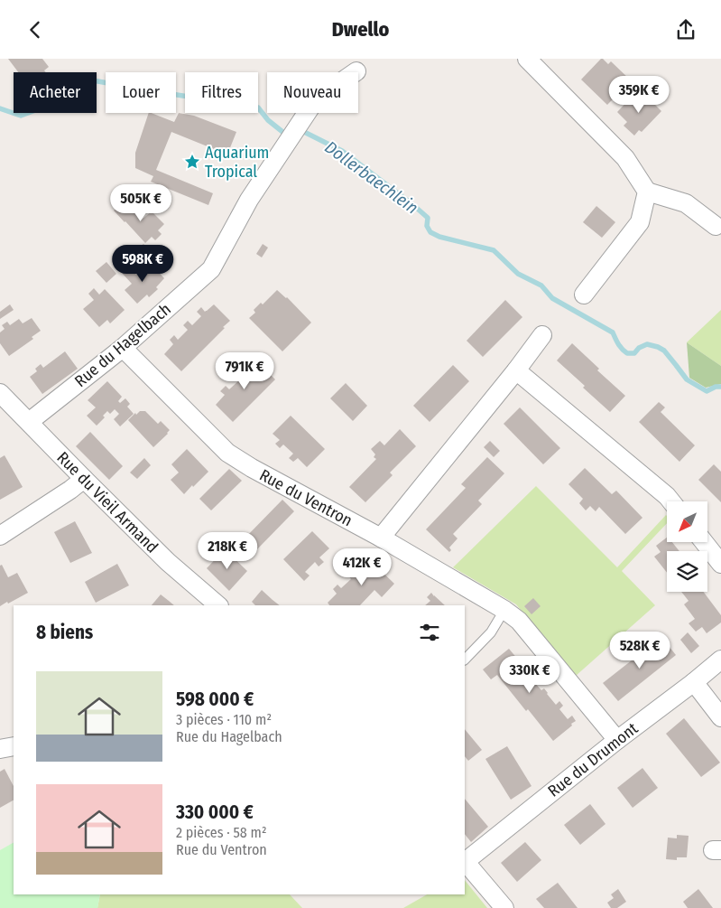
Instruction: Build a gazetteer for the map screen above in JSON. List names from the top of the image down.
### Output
{
  "streets": {
    "street": [
      "Rue du Hagelbach",
      "Rue du Ventron",
      "Rue du Vieil Armand",
      "Rue du Drumont"
    ]
  },
  "crossings": [
    ["Rue du Hagelbach", "Rue du Ventron"],
    ["Rue du Hagelbach", "Rue du Vieil Armand"],
    ["Rue du Ventron", "Rue du Drumont"]
  ],
  "water": ["Dollerbaechlein"],
  "places": {
    "place": ["Aquarium Tropical"]
  },
  "north": "bottom left",
  "page": {
    "header": "Dwello",
    "chip": [
      "Acheter",
      "Louer",
      "Filtres",
      "Nouveau"
    ],
    "price": [
      "359K €",
      "505K €",
      "598K €",
      "791K €",
      "218K €",
      "412K €",
      "528K €",
      "330K €"
    ],
    "heading": "8 biens",
    "list": [
      {
        "name": "598 000 €",
        "note": "3 pièces · 110 m² · Rue du Hagelbach"
      },
      {
        "name": "330 000 €",
        "note": "2 pièces · 58 m² · Rue du Ventron"
      }
    ]
  }
}
